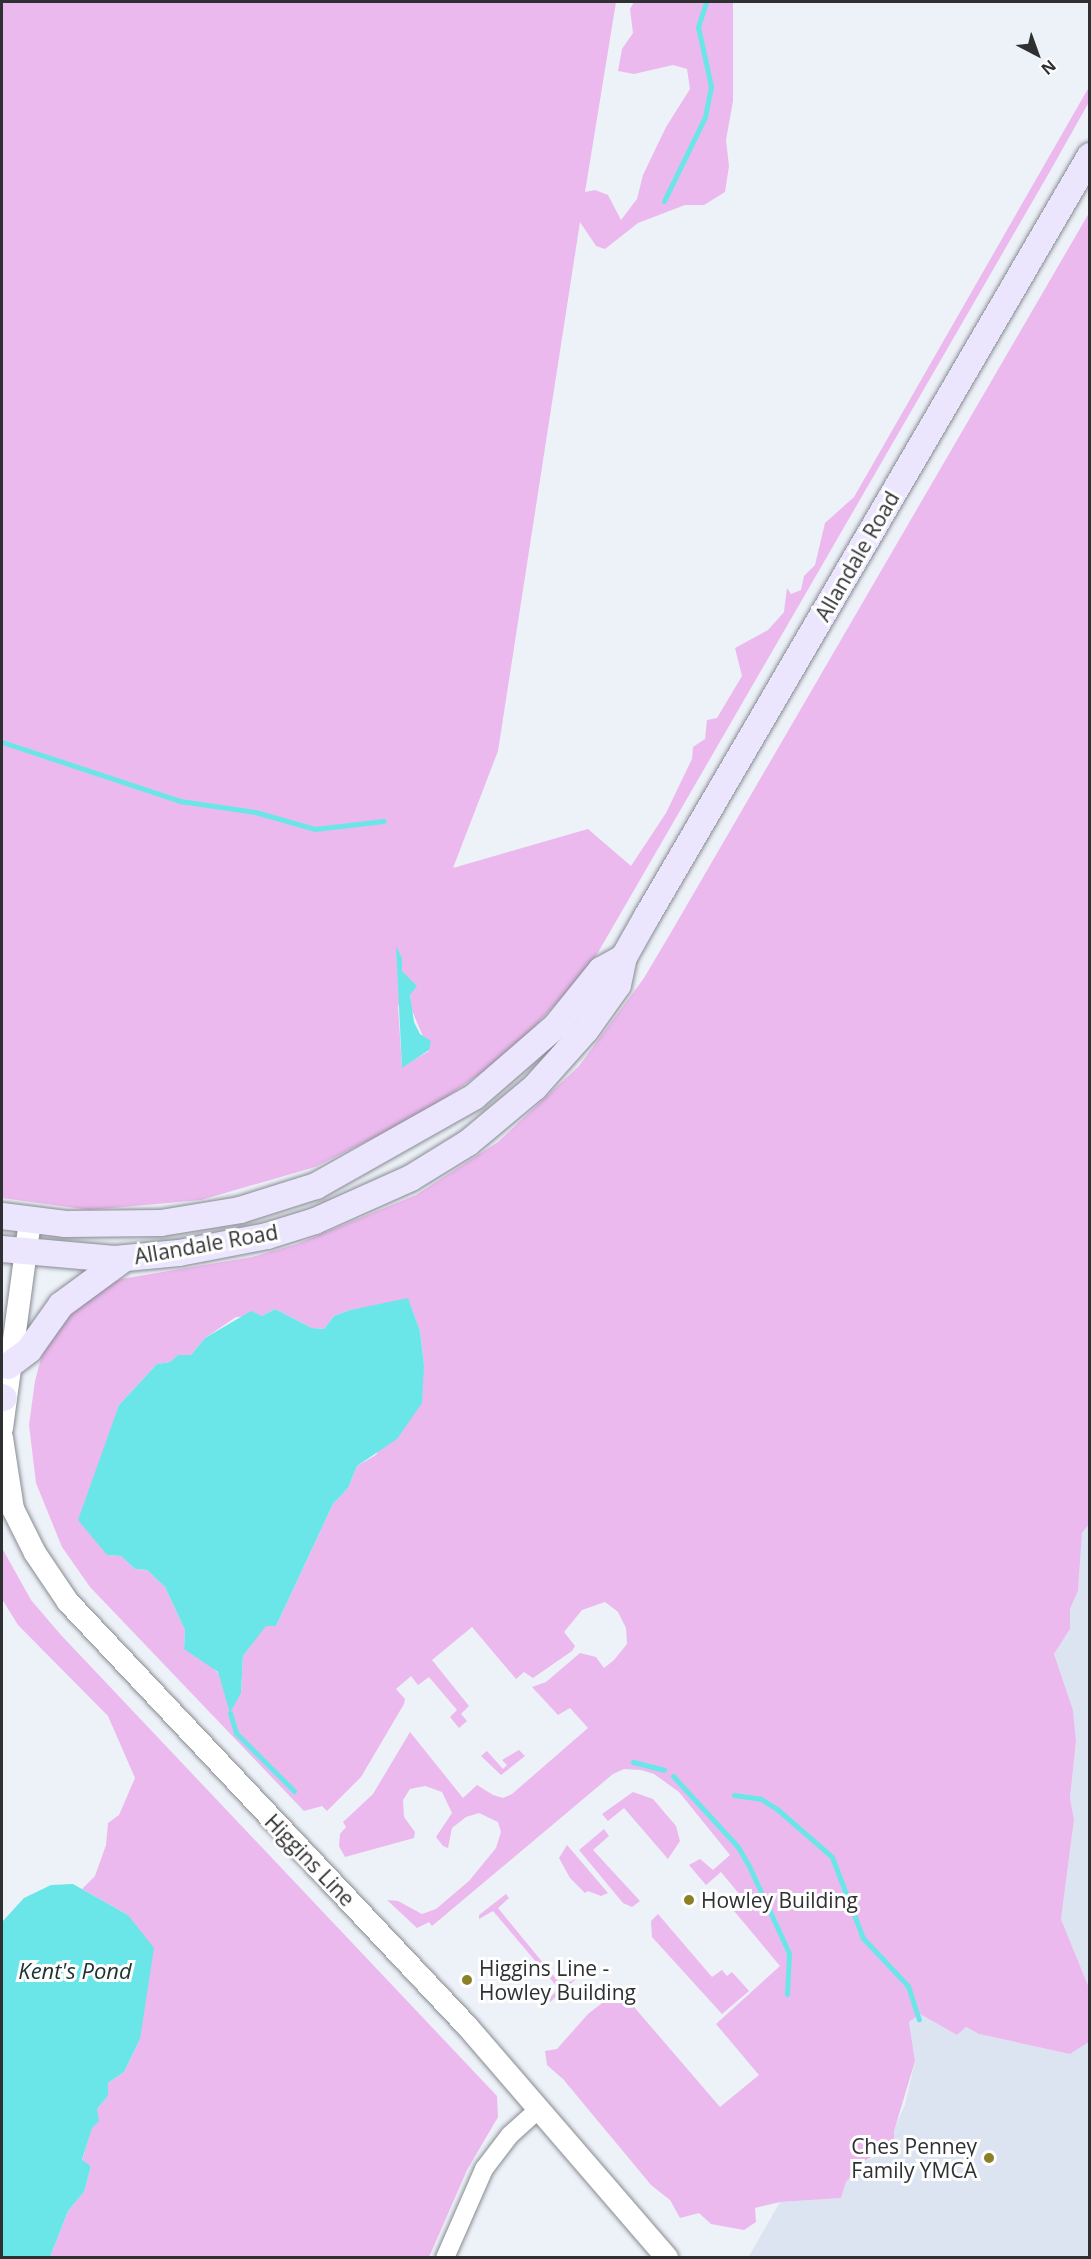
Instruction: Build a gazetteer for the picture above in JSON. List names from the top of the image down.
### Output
{
  "streets": {
    "main road": ["Allandale Road"],
    "street": ["Higgins Line"]
  },
  "water": ["Kent's Pond"],
  "places": ["Howley Building", "Higgins Line - Howley Building", "Ches Penney Family YMCA"],
  "north": "bottom right"
}
